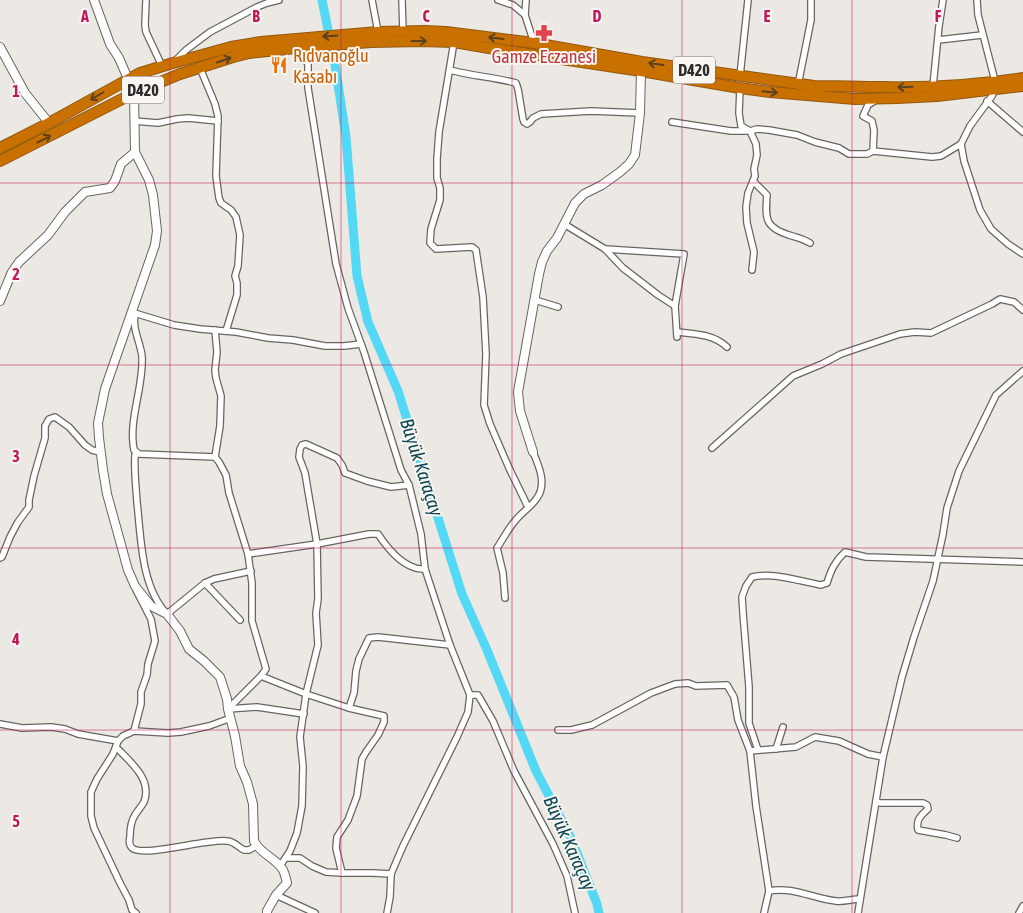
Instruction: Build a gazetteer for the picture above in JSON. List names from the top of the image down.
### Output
{
  "streets": {
    "highway": ["D420"]
  },
  "water": ["Büyük Karaçay"],
  "places": {
    "pharmacy": ["Gamze Eczanesi"],
    "restaurant": ["Rıdvanoğlu Kasabı"]
  },
  "grid": {
    "columns": [
      "A",
      "B",
      "C",
      "D",
      "E",
      "F"
    ],
    "rows": [
      "1",
      "2",
      "3",
      "4",
      "5"
    ]
  }
}
